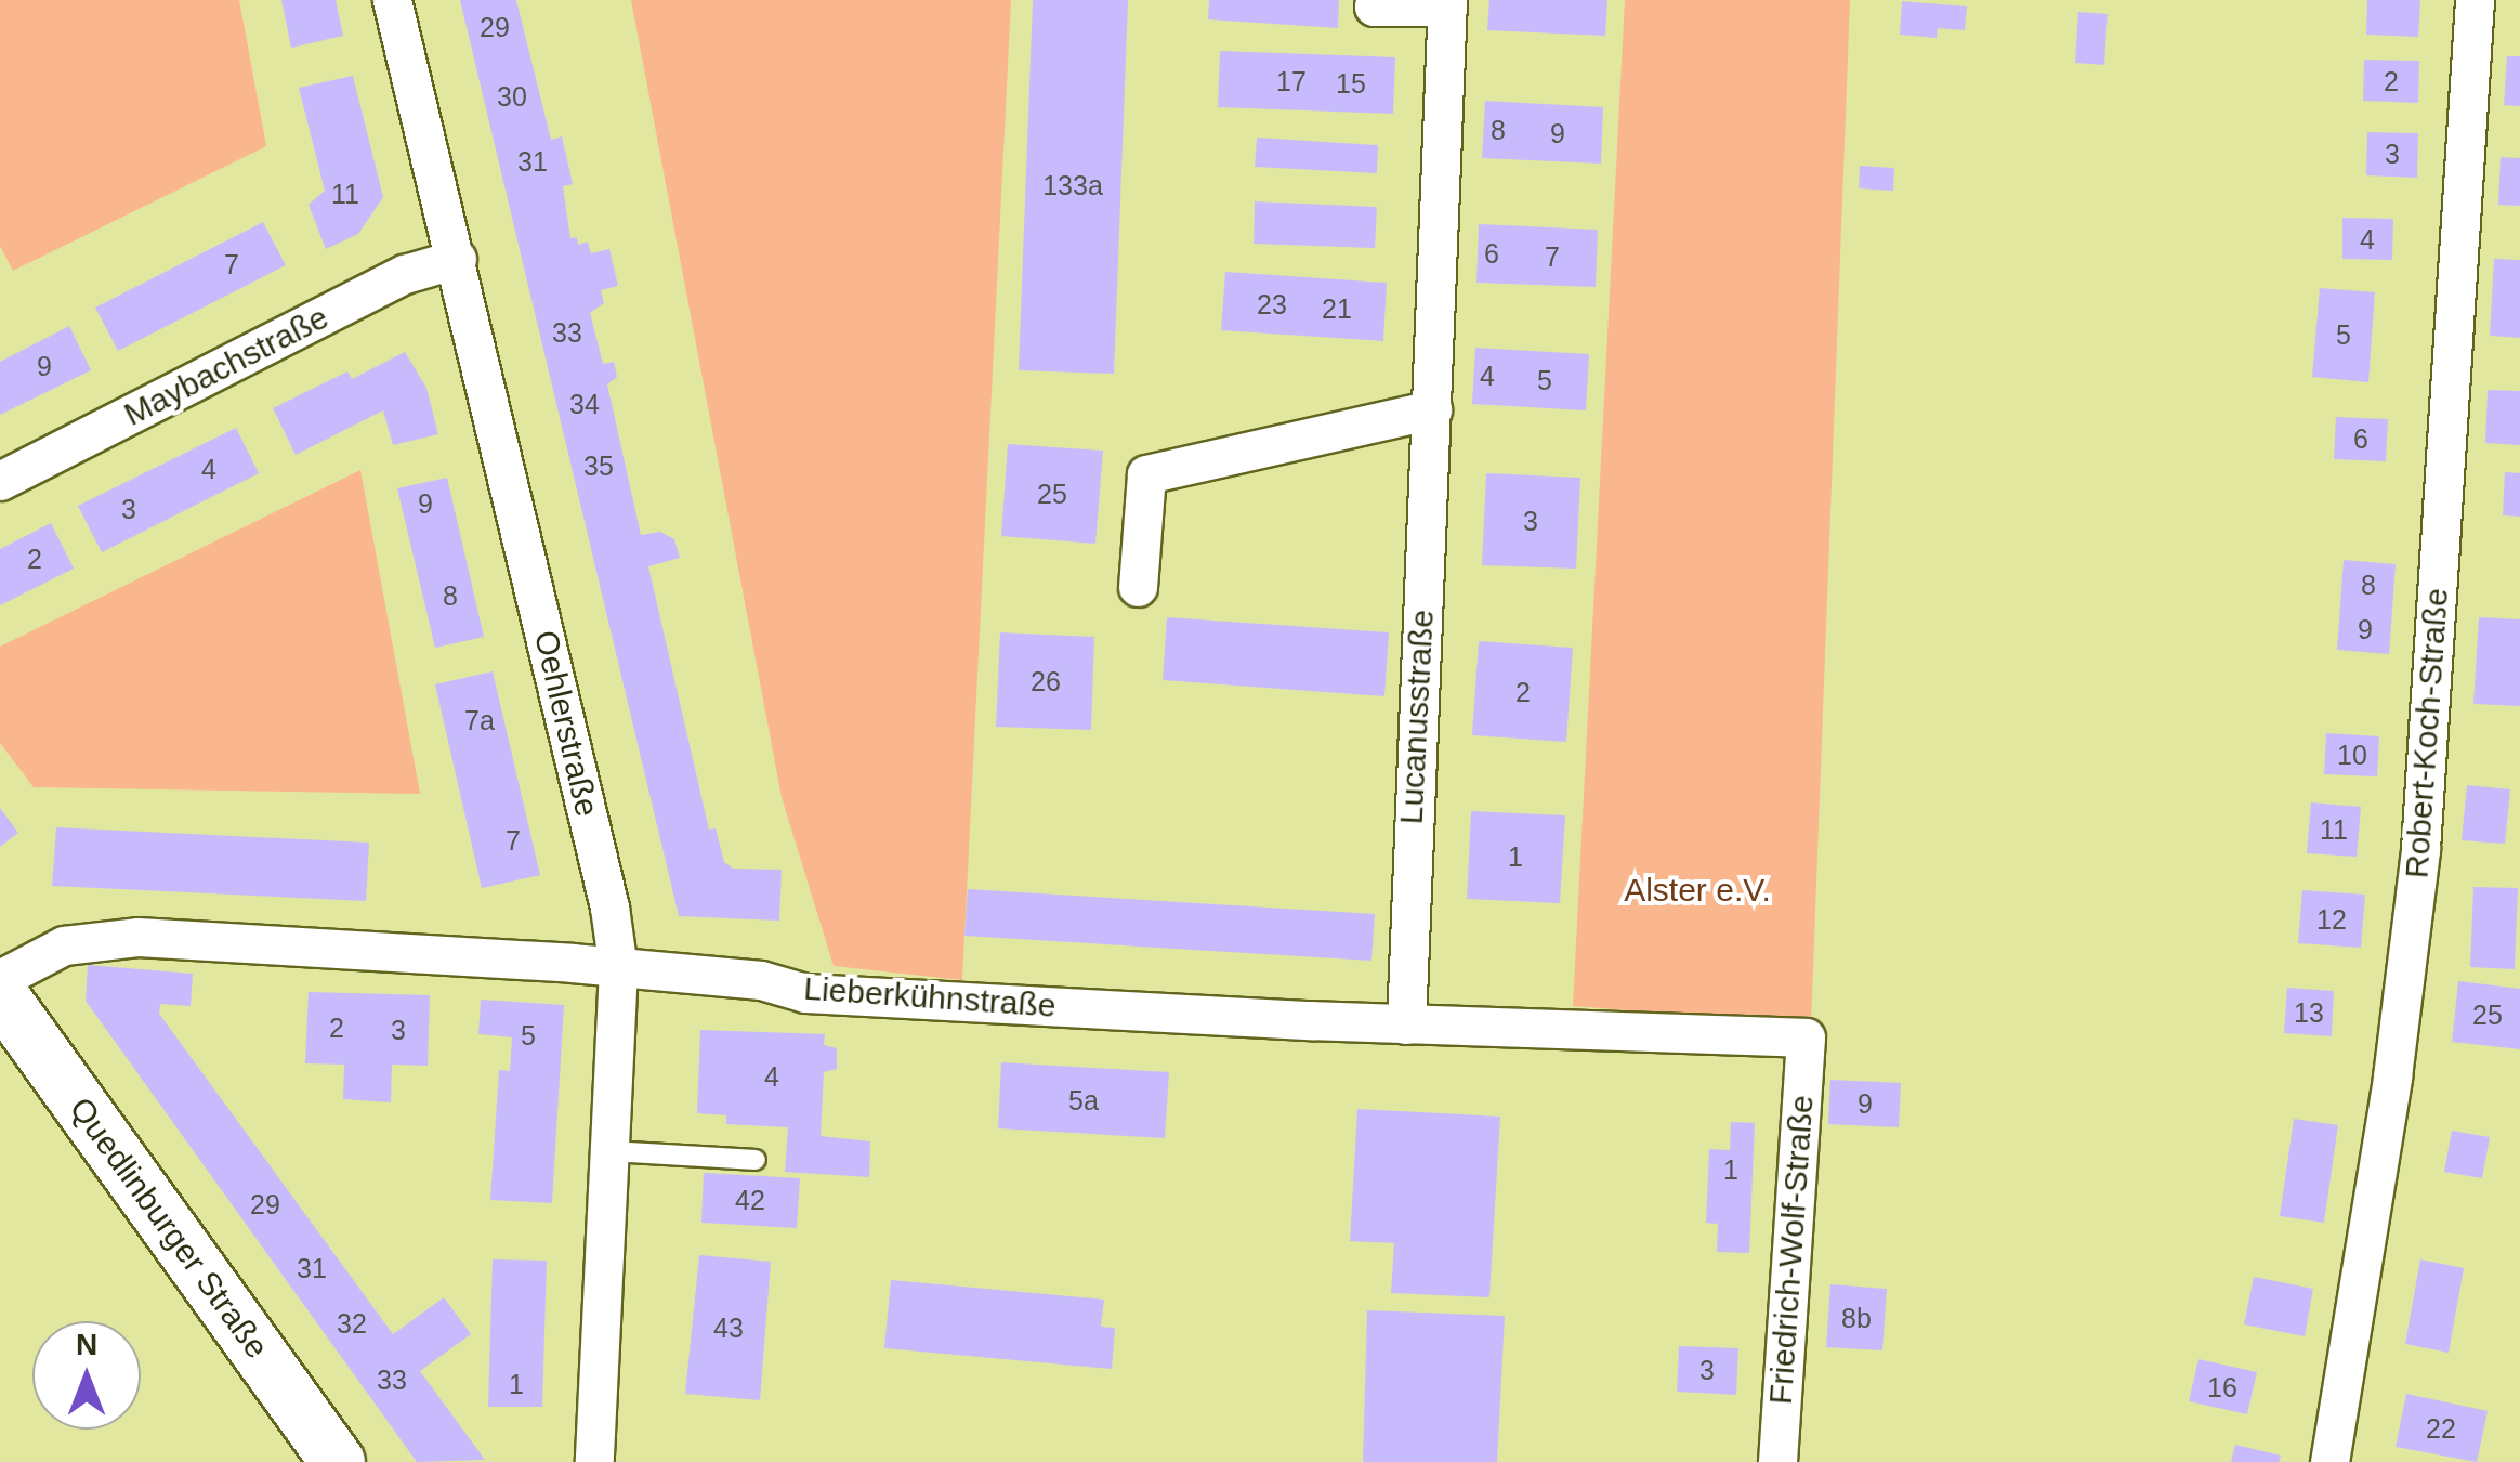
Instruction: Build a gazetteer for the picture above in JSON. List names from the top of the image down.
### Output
{
  "streets": {
    "main road": ["Quedlinburger Straße"],
    "street": [
      "Maybachstraße",
      "Lucanusstraße",
      "Oehlerstraße",
      "Robert-Koch-Straße",
      "Lieberkühnstraße",
      "Friedrich-Wolf-Straße"
    ]
  },
  "crossings": [
    ["Maybachstraße", "Oehlerstraße"],
    ["Lucanusstraße", "Lieberkühnstraße"],
    ["Oehlerstraße", "Lieberkühnstraße"],
    ["Lieberkühnstraße", "Friedrich-Wolf-Straße"]
  ],
  "parks": ["Alster e.V."],
  "house_numbers": [
    "29",
    "17",
    "2",
    "15",
    "30",
    "8",
    "9",
    "3",
    "31",
    "133a",
    "11",
    "4",
    "6",
    "7",
    "7",
    "23",
    "21",
    "33",
    "5",
    "9",
    "4",
    "5",
    "34",
    "6",
    "35",
    "4",
    "25",
    "9",
    "3",
    "3",
    "2",
    "8",
    "8",
    "9",
    "26",
    "2",
    "7a",
    "10",
    "11",
    "7",
    "1",
    "12",
    "13",
    "25",
    "2",
    "3",
    "5",
    "4",
    "5a",
    "9",
    "1",
    "42",
    "29",
    "31",
    "8b",
    "32",
    "43",
    "3",
    "33",
    "1",
    "16",
    "22"
  ],
  "north": "top"
}
